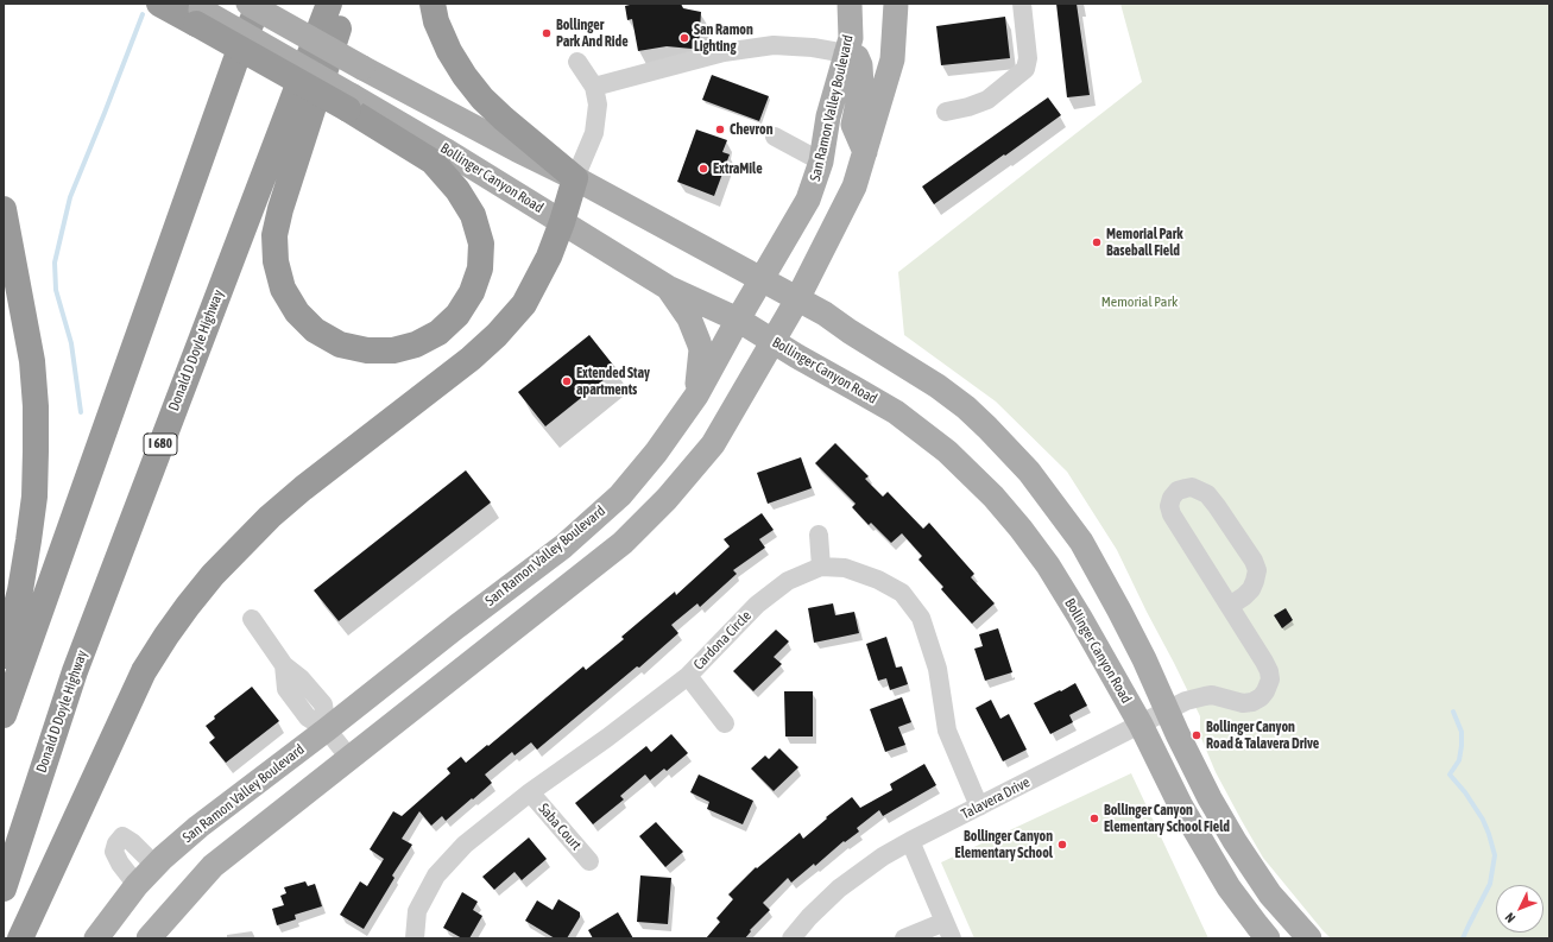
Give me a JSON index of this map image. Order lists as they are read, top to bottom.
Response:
{
  "streets": {
    "highway": ["Donald D Doyle Highway", "I 680"],
    "main road": ["San Ramon Valley Boulevard", "Bollinger Canyon Road"],
    "street": ["Cardona Circle", "Talavera Drive", "Saba Court"]
  },
  "crossings": [
    ["San Ramon Valley Boulevard", "Bollinger Canyon Road"],
    ["Bollinger Canyon Road", "Talavera Drive"],
    ["Cardona Circle", "Talavera Drive"],
    ["Cardona Circle", "Saba Court"]
  ],
  "parks": ["Memorial Park"],
  "places": [
    "Bollinger Park And Ride",
    "San Ramon Lighting",
    "Chevron",
    "ExtraMile",
    "Memorial Park Baseball Field",
    "Extended Stay apartments",
    "Bollinger Canyon Road & Talavera Drive",
    "Bollinger Canyon Elementary School Field",
    "Bollinger Canyon Elementary School"
  ],
  "north": "bottom left"
}
